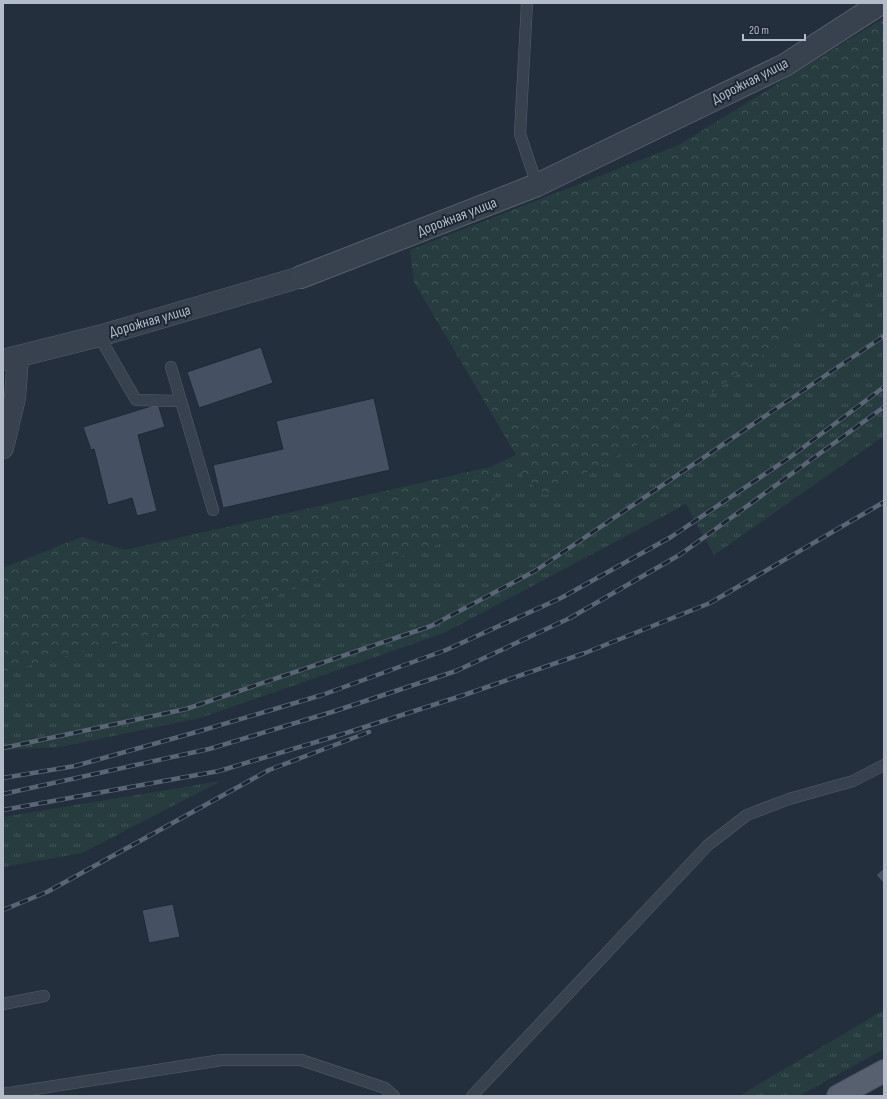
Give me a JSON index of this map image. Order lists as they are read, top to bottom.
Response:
{
  "streets": {
    "street": ["Дорожная улица"]
  },
  "scale_bar": "20 m"
}
